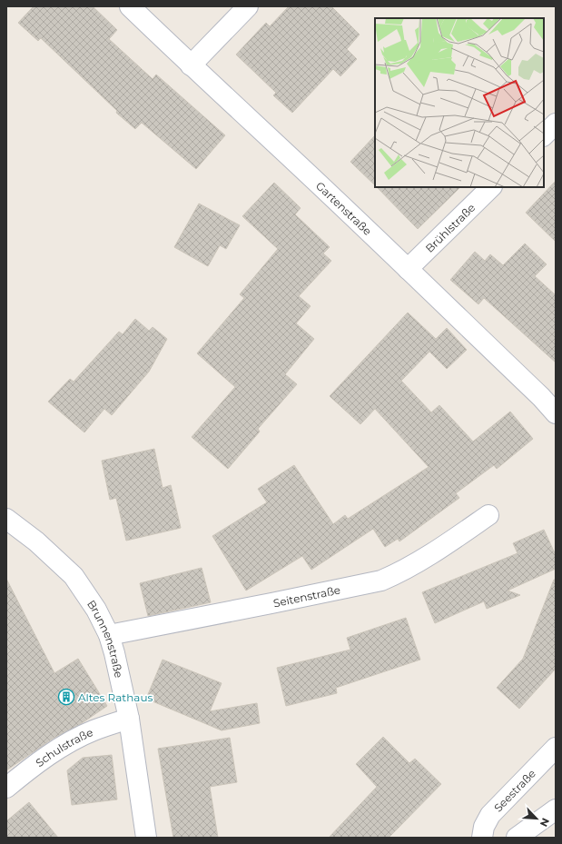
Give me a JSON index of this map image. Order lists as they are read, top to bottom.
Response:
{
  "streets": {
    "street": [
      "Gartenstraße",
      "Brühlstraße",
      "Seitenstraße",
      "Brunnenstraße",
      "Schulstraße",
      "Seestraße"
    ]
  },
  "crossings": [
    ["Gartenstraße", "Brühlstraße"],
    ["Seitenstraße", "Brunnenstraße"],
    ["Brunnenstraße", "Schulstraße"]
  ],
  "places": {
    "building": ["Altes Rathaus"]
  },
  "north": "bottom right"
}
